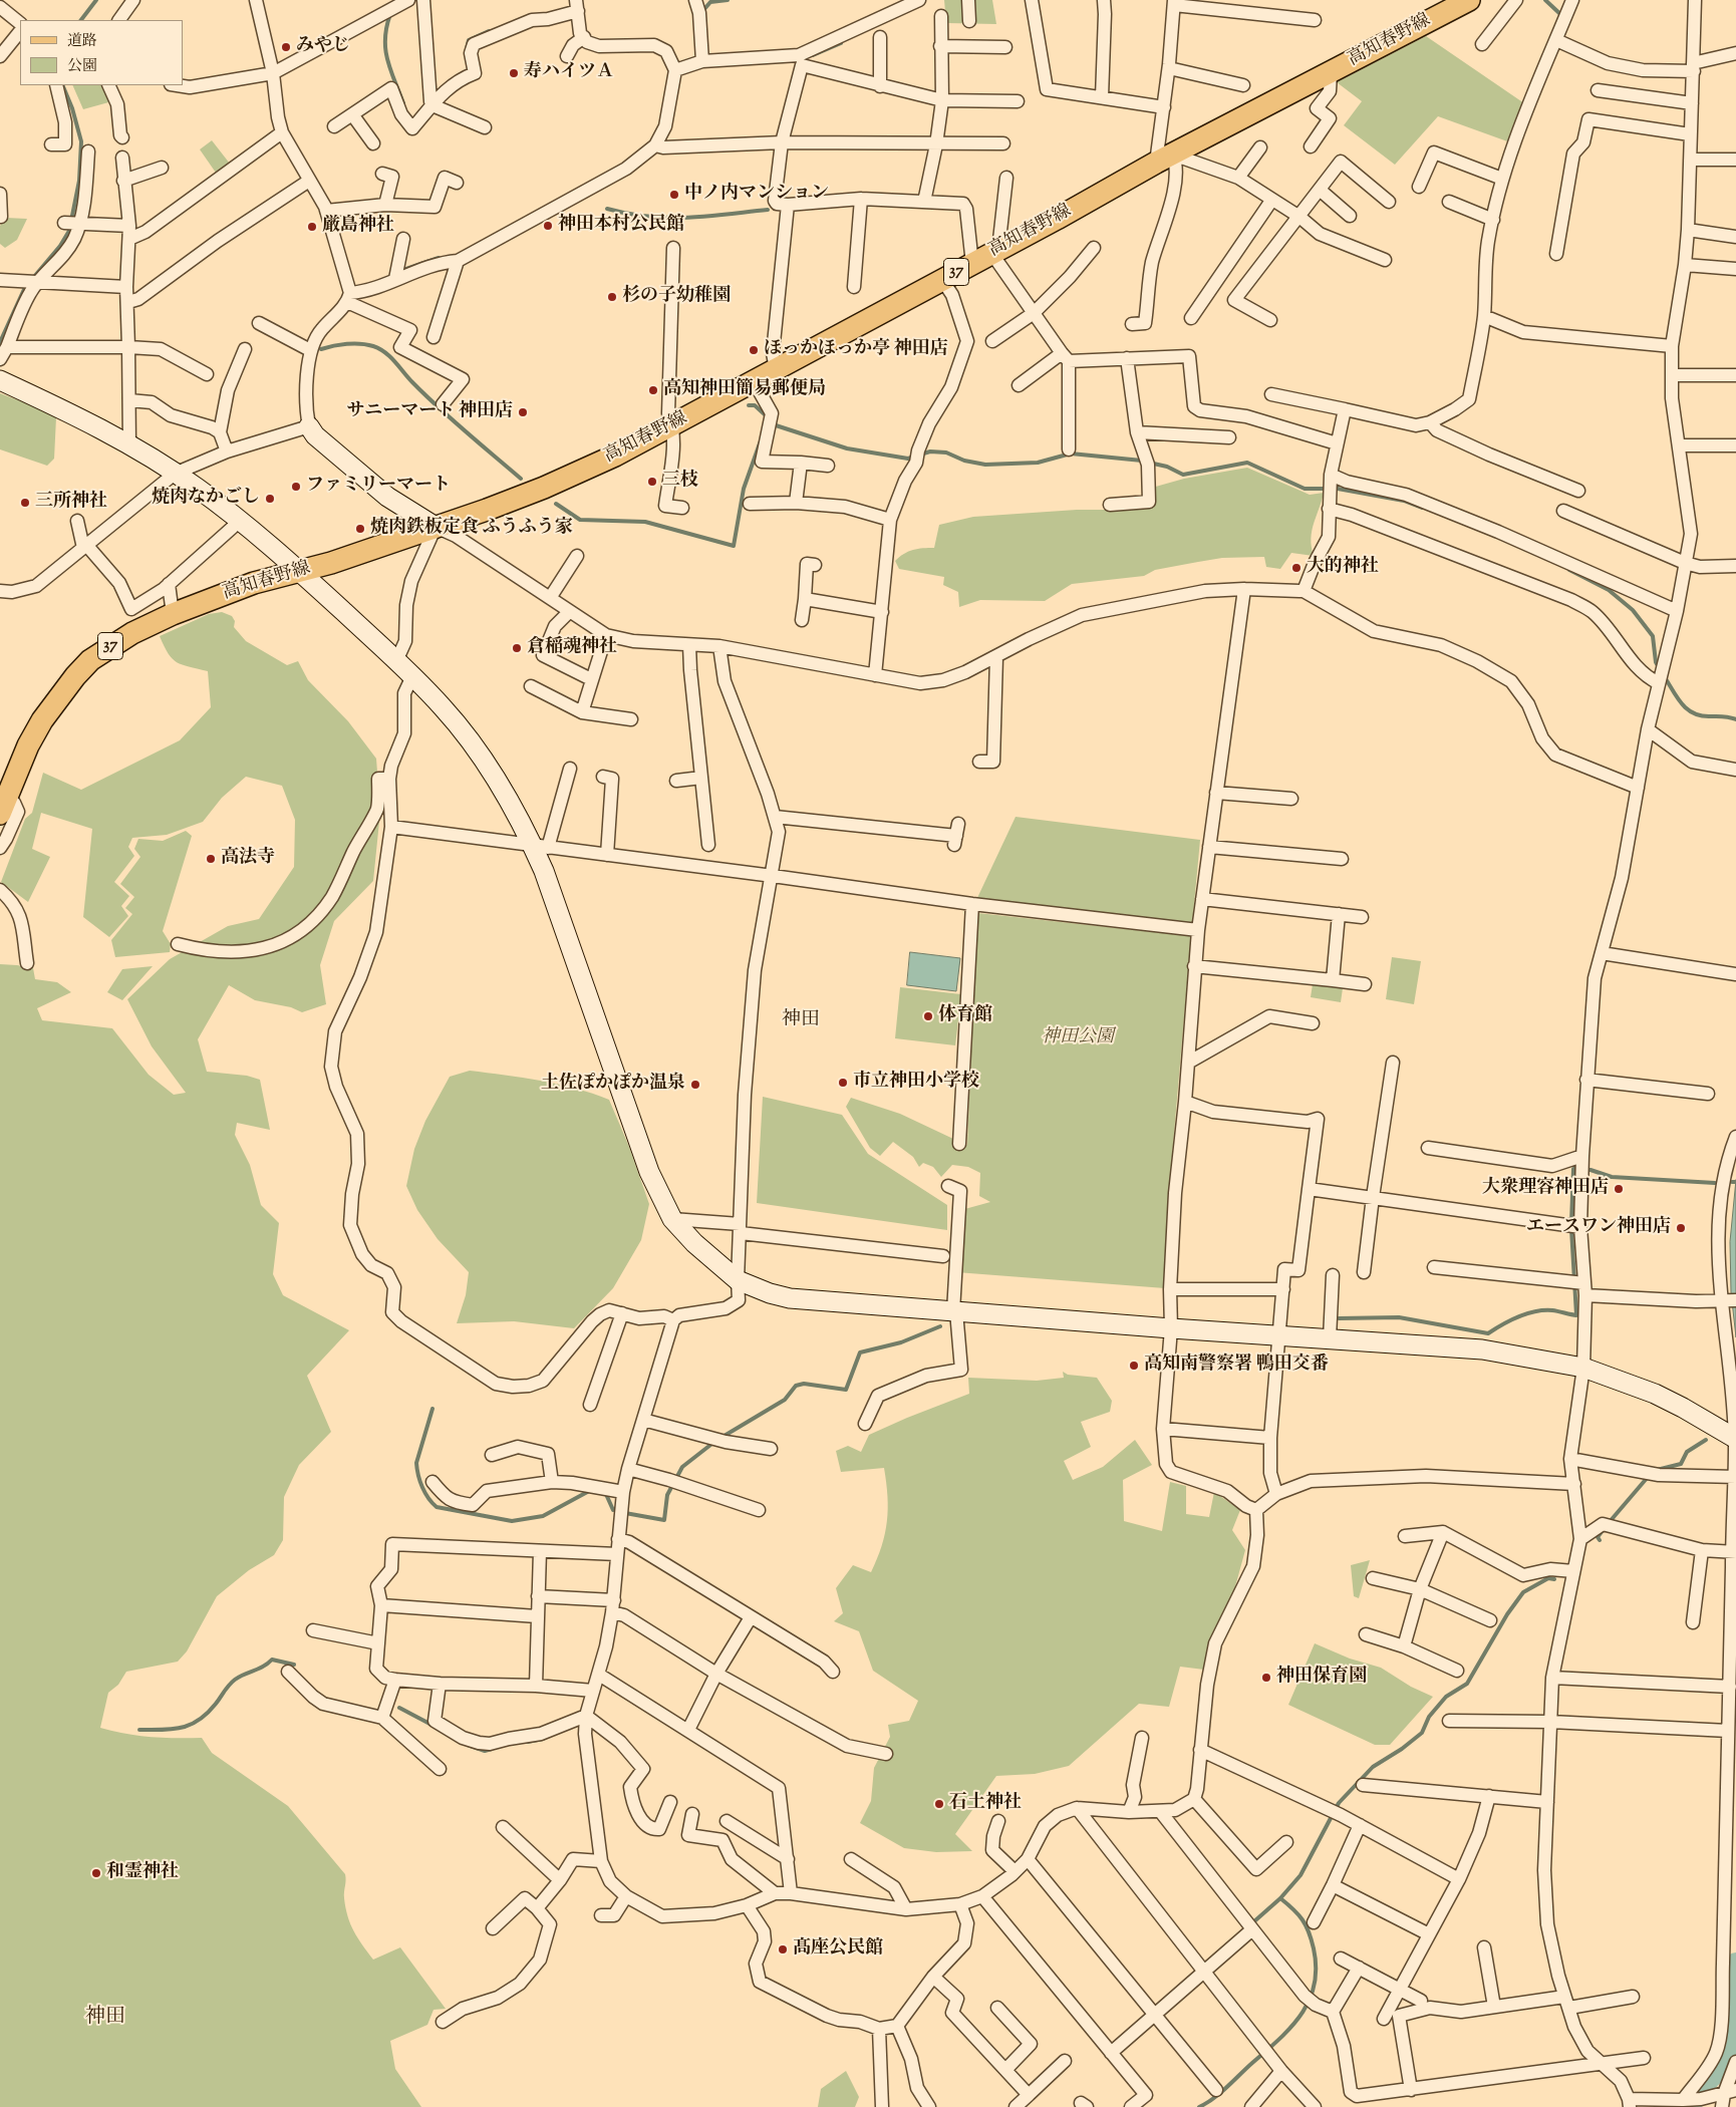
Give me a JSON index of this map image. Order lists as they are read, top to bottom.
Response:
{
  "streets": {
    "main road": ["高知春野線", "37"]
  },
  "districts": ["神田", "神田"],
  "parks": ["神田公園"],
  "places": [
    "みやじ",
    "寿ハイツＡ",
    "中ノ内マンション",
    "神田本村公民館",
    "厳島神社",
    "杉の子幼稚園",
    "ほっかほっか亭 神田店",
    "高知神田簡易郵便局",
    "サニーマート 神田店",
    "三枝",
    "ファミリーマート",
    "焼肉なかごし",
    "三所神社",
    "焼肉鉄板定食 ふうふう家",
    "大的神社",
    "倉稲魂神社",
    "高法寺",
    "体育館",
    "市立神田小学校",
    "土佐ぽかぽか温泉",
    "大衆理容神田店",
    "エースワン神田店",
    "高知南警察署 鴨田交番",
    "神田保育園",
    "石土神社",
    "和霊神社",
    "髙座公民館"
  ],
  "legend": ["道路", "公園"]
}
